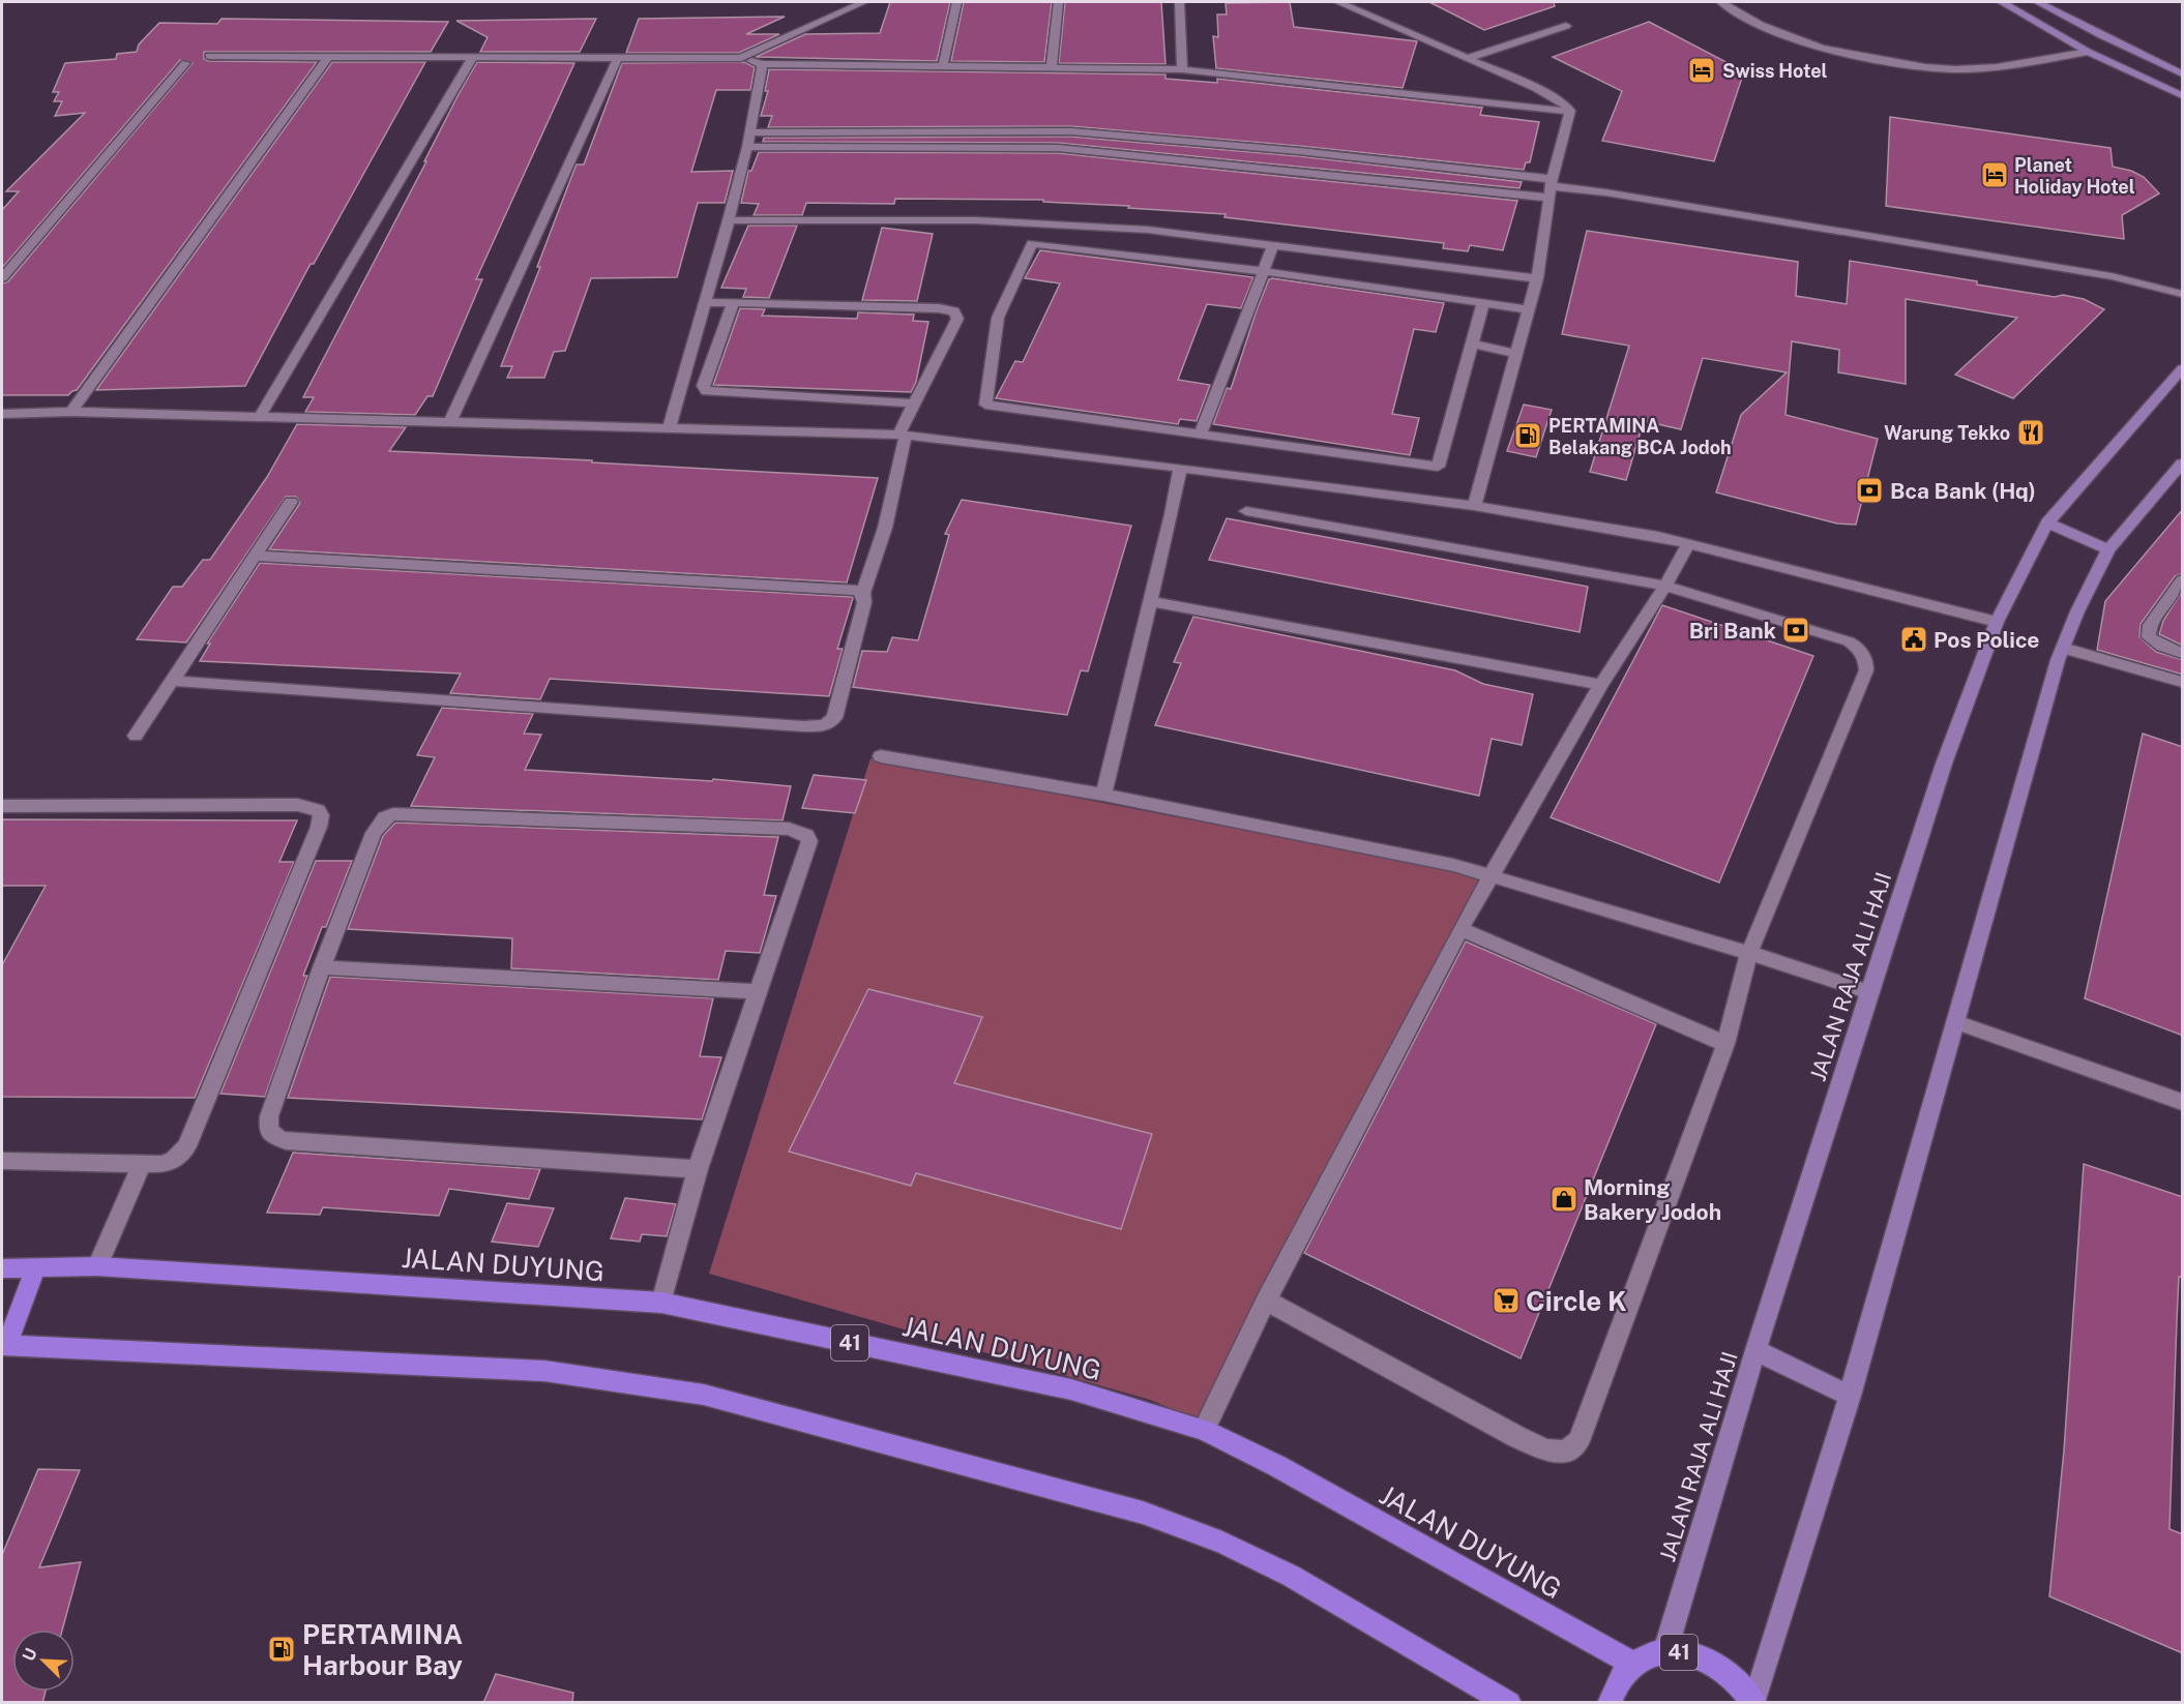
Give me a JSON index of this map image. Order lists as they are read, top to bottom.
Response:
{
  "streets": {
    "highway": ["JALAN DUYUNG", "41"],
    "main road": ["JALAN RAJA ALI HAJI"]
  },
  "crossings": [
    ["JALAN RAJA ALI HAJI", "41"],
    ["JALAN DUYUNG", "41"]
  ],
  "places": {
    "hotel": ["Swiss Hotel", "Planet Holiday Hotel"],
    "restaurant": ["Warung Tekko"],
    "fuel station": ["PERTAMINA Belakang BCA Jodoh", "PERTAMINA Harbour Bay"],
    "bank": ["Bca Bank (Hq)", "Bri Bank"],
    "public building": ["Pos Police"],
    "shop": ["Morning Bakery Jodoh"],
    "supermarket": ["Circle K"]
  },
  "north": "top left"
}
